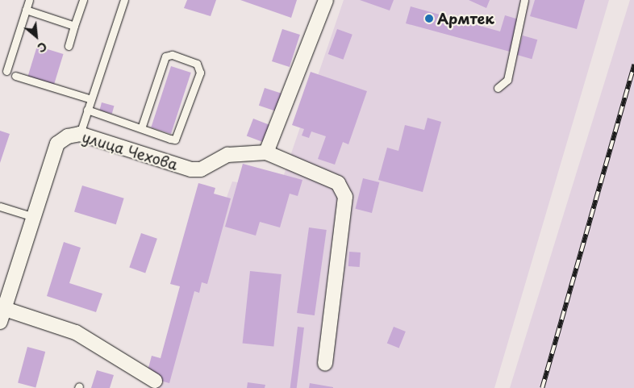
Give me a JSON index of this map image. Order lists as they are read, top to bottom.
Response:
{
  "streets": {
    "street": ["улица Чехова"]
  },
  "places": ["Армтек"],
  "north": "bottom right"
}
